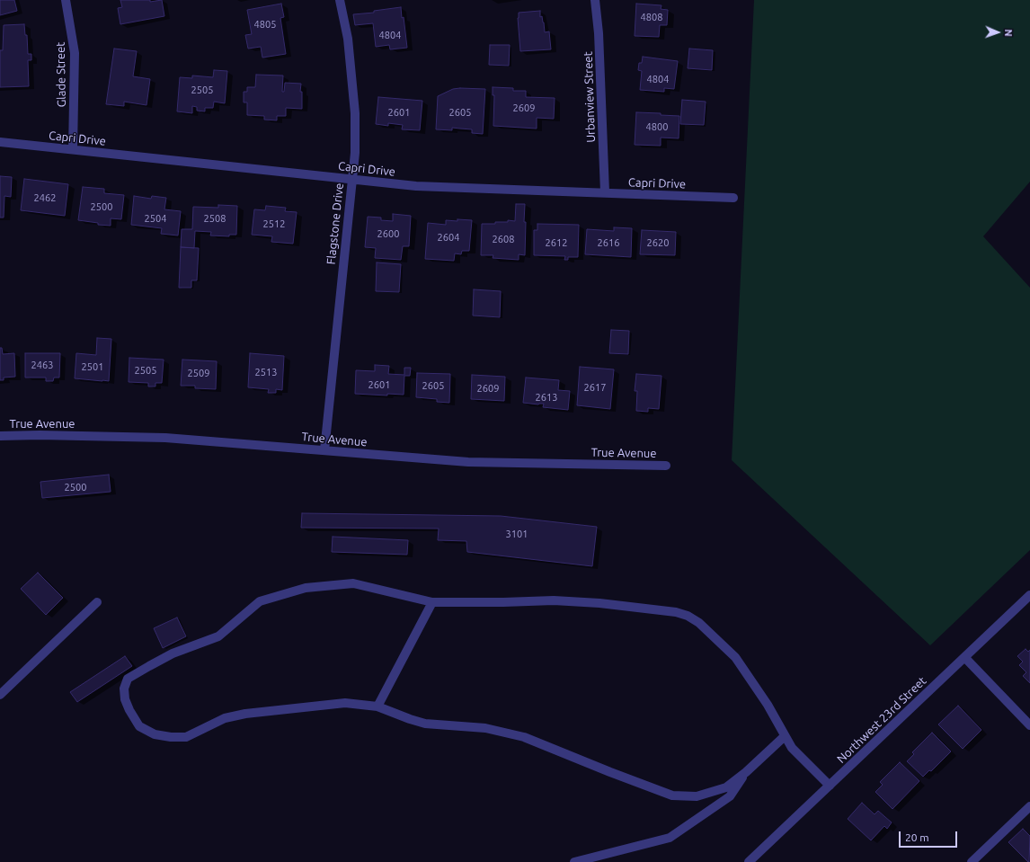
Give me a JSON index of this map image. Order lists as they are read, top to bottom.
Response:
{
  "streets": {
    "street": [
      "Glade Street",
      "Urbanview Street",
      "Capri Drive",
      "Flagstone Drive",
      "True Avenue",
      "Northwest 23rd Street"
    ]
  },
  "crossings": [
    ["Glade Street", "Capri Drive"],
    ["Urbanview Street", "Capri Drive"],
    ["Capri Drive", "Flagstone Drive"],
    ["Flagstone Drive", "True Avenue"]
  ],
  "house_numbers": [
    "4808",
    "4805",
    "4804",
    "4804",
    "2505",
    "2609",
    "2601",
    "2605",
    "4800",
    "2462",
    "2500",
    "2504",
    "2508",
    "2512",
    "2600",
    "2604",
    "2608",
    "2612",
    "2616",
    "2620",
    "2463",
    "2501",
    "2505",
    "2513",
    "2509",
    "2601",
    "2605",
    "2617",
    "2609",
    "2613",
    "2500",
    "3101"
  ],
  "scale_bar": "20 m",
  "north": "right"
}
